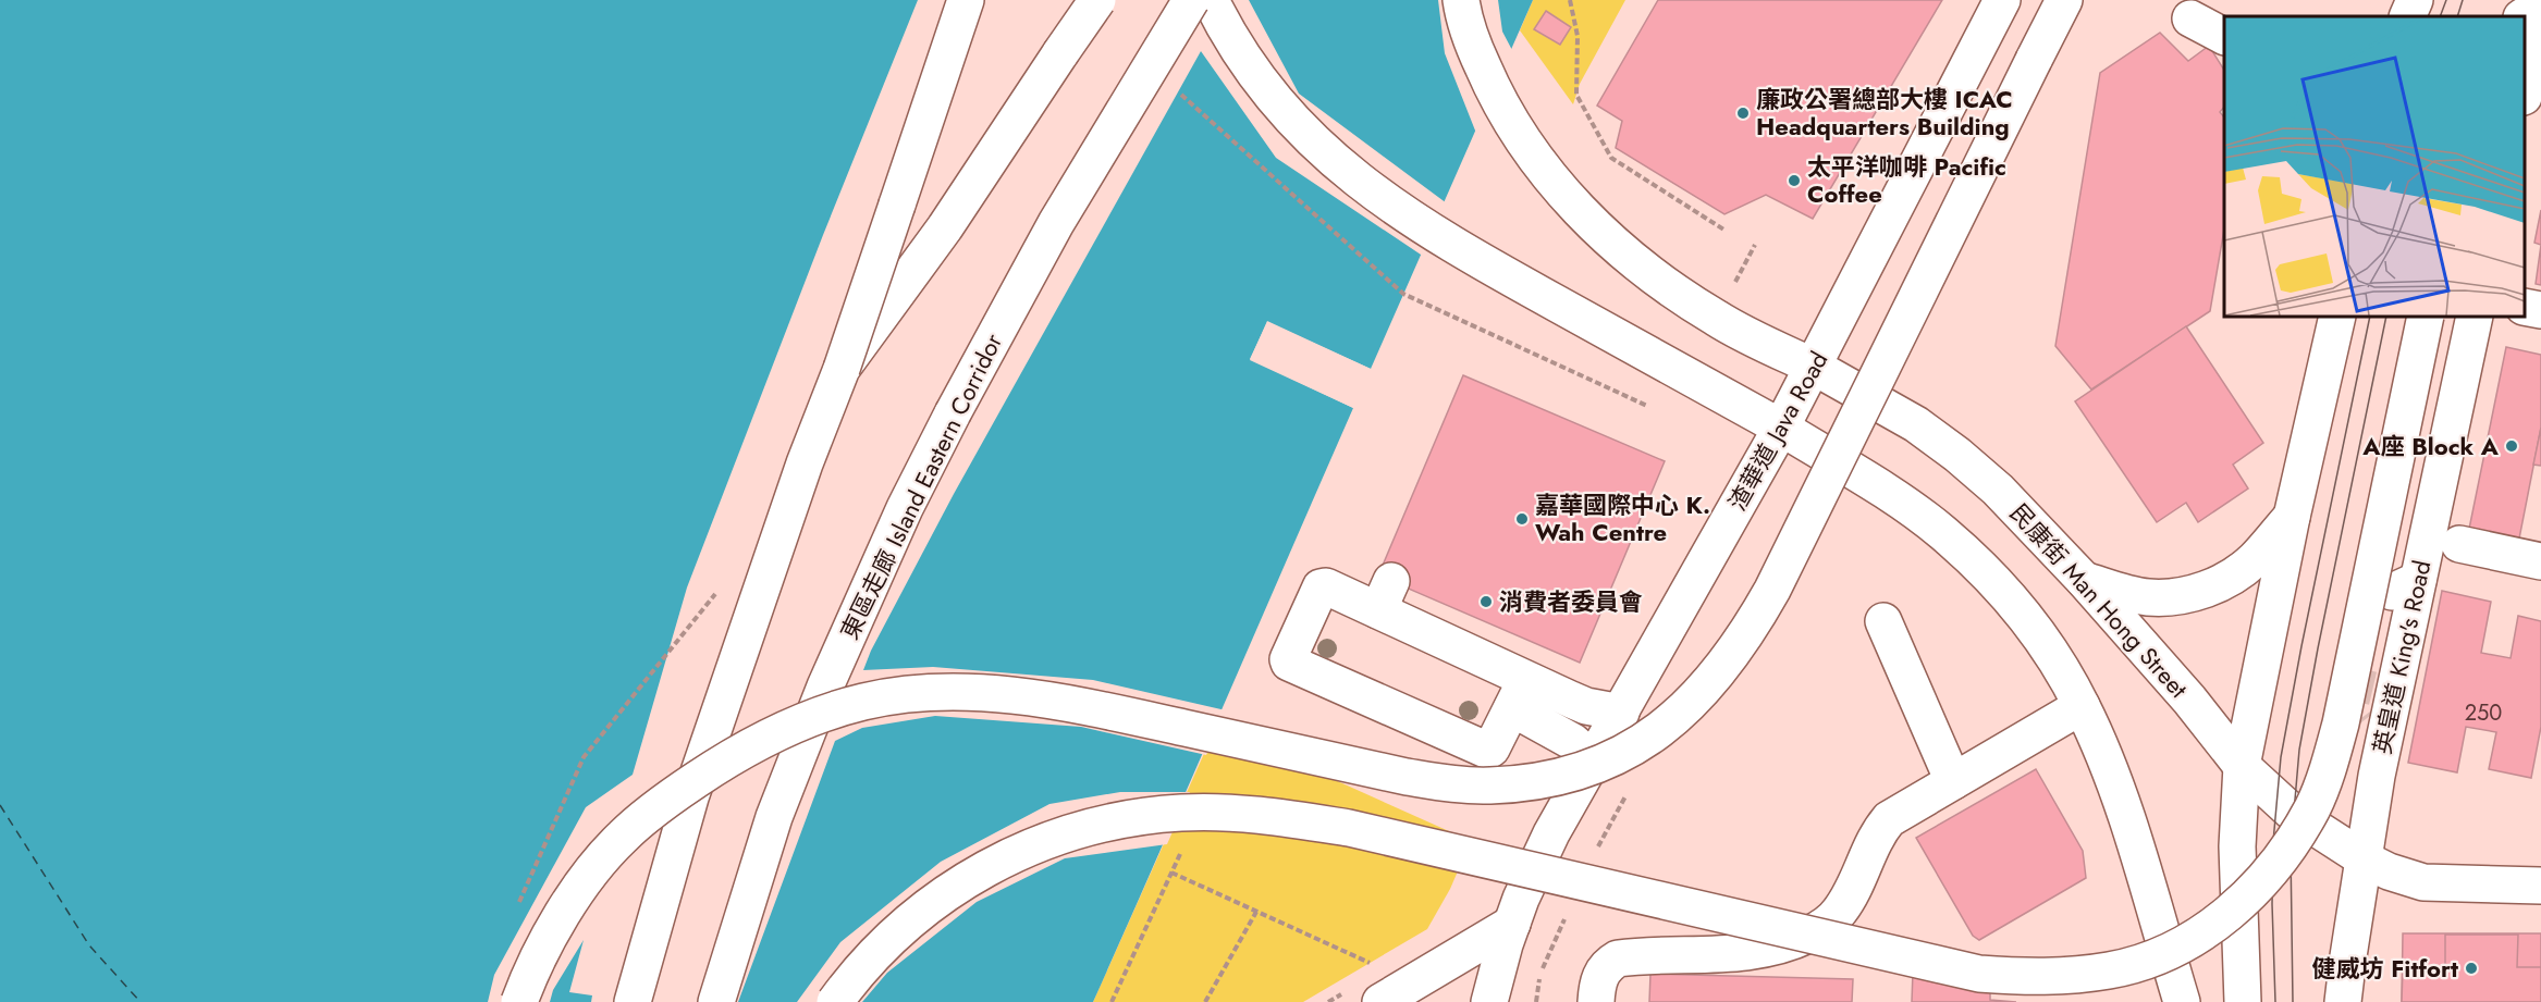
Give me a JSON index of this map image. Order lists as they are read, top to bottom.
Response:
{
  "streets": {
    "main road": [
      "渣華道 Java Road",
      "東區走廊 Island Eastern Corridor",
      "民康街 Man Hong Street",
      "英皇道 King's Road"
    ]
  },
  "crossings": [
    ["渣華道 Java Road", "民康街 Man Hong Street"],
    ["民康街 Man Hong Street", "英皇道 King's Road"]
  ],
  "places": [
    "廉政公署總部大樓 ICAC Headquarters Building",
    "太平洋咖啡 Pacific Coffee",
    "A座 Block A",
    "嘉華國際中心 K. Wah Centre",
    "消費者委員會",
    "健威坊 Fitfort"
  ],
  "house_numbers": ["250"]
}
